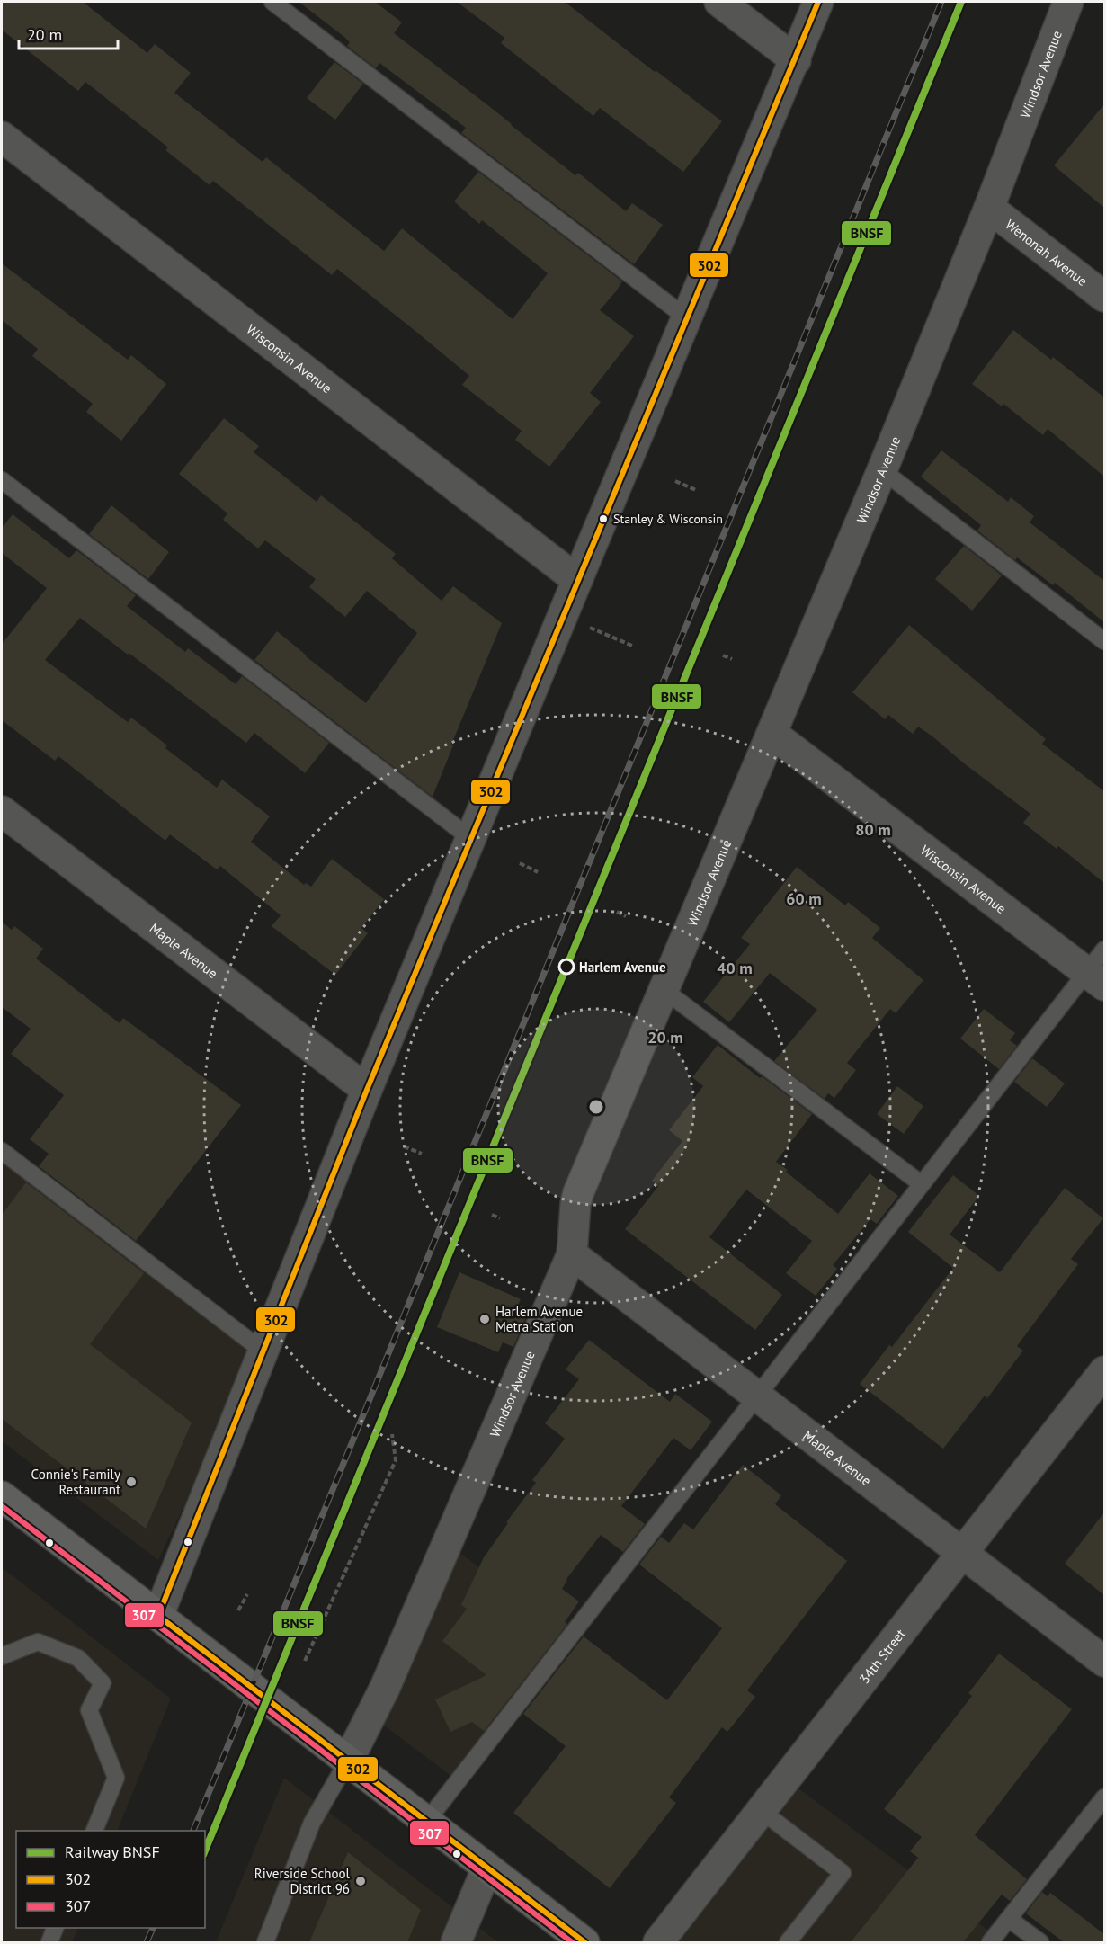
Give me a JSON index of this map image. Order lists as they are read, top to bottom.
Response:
{
  "streets": {
    "street": [
      "Windsor Avenue",
      "Wenonah Avenue",
      "Wisconsin Avenue",
      "Maple Avenue",
      "34th Street"
    ]
  },
  "crossings": [
    ["Windsor Avenue", "Wenonah Avenue"],
    ["Windsor Avenue", "Wisconsin Avenue"],
    ["Windsor Avenue", "Maple Avenue"],
    ["Maple Avenue", "34th Street"]
  ],
  "places": [
    "Stanley & Wisconsin",
    "Harlem Avenue",
    "Harlem Avenue Metra Station",
    "Connie's Family Restaurant",
    "Riverside School District 96"
  ],
  "lines": ["rail line BNSF", "transit line 302", "transit line 307"],
  "legend": ["Railway BNSF", "302", "307"],
  "scale_bar": "20 m",
  "rings": [
    "80 m",
    "60 m",
    "40 m",
    "20 m"
  ]
}
